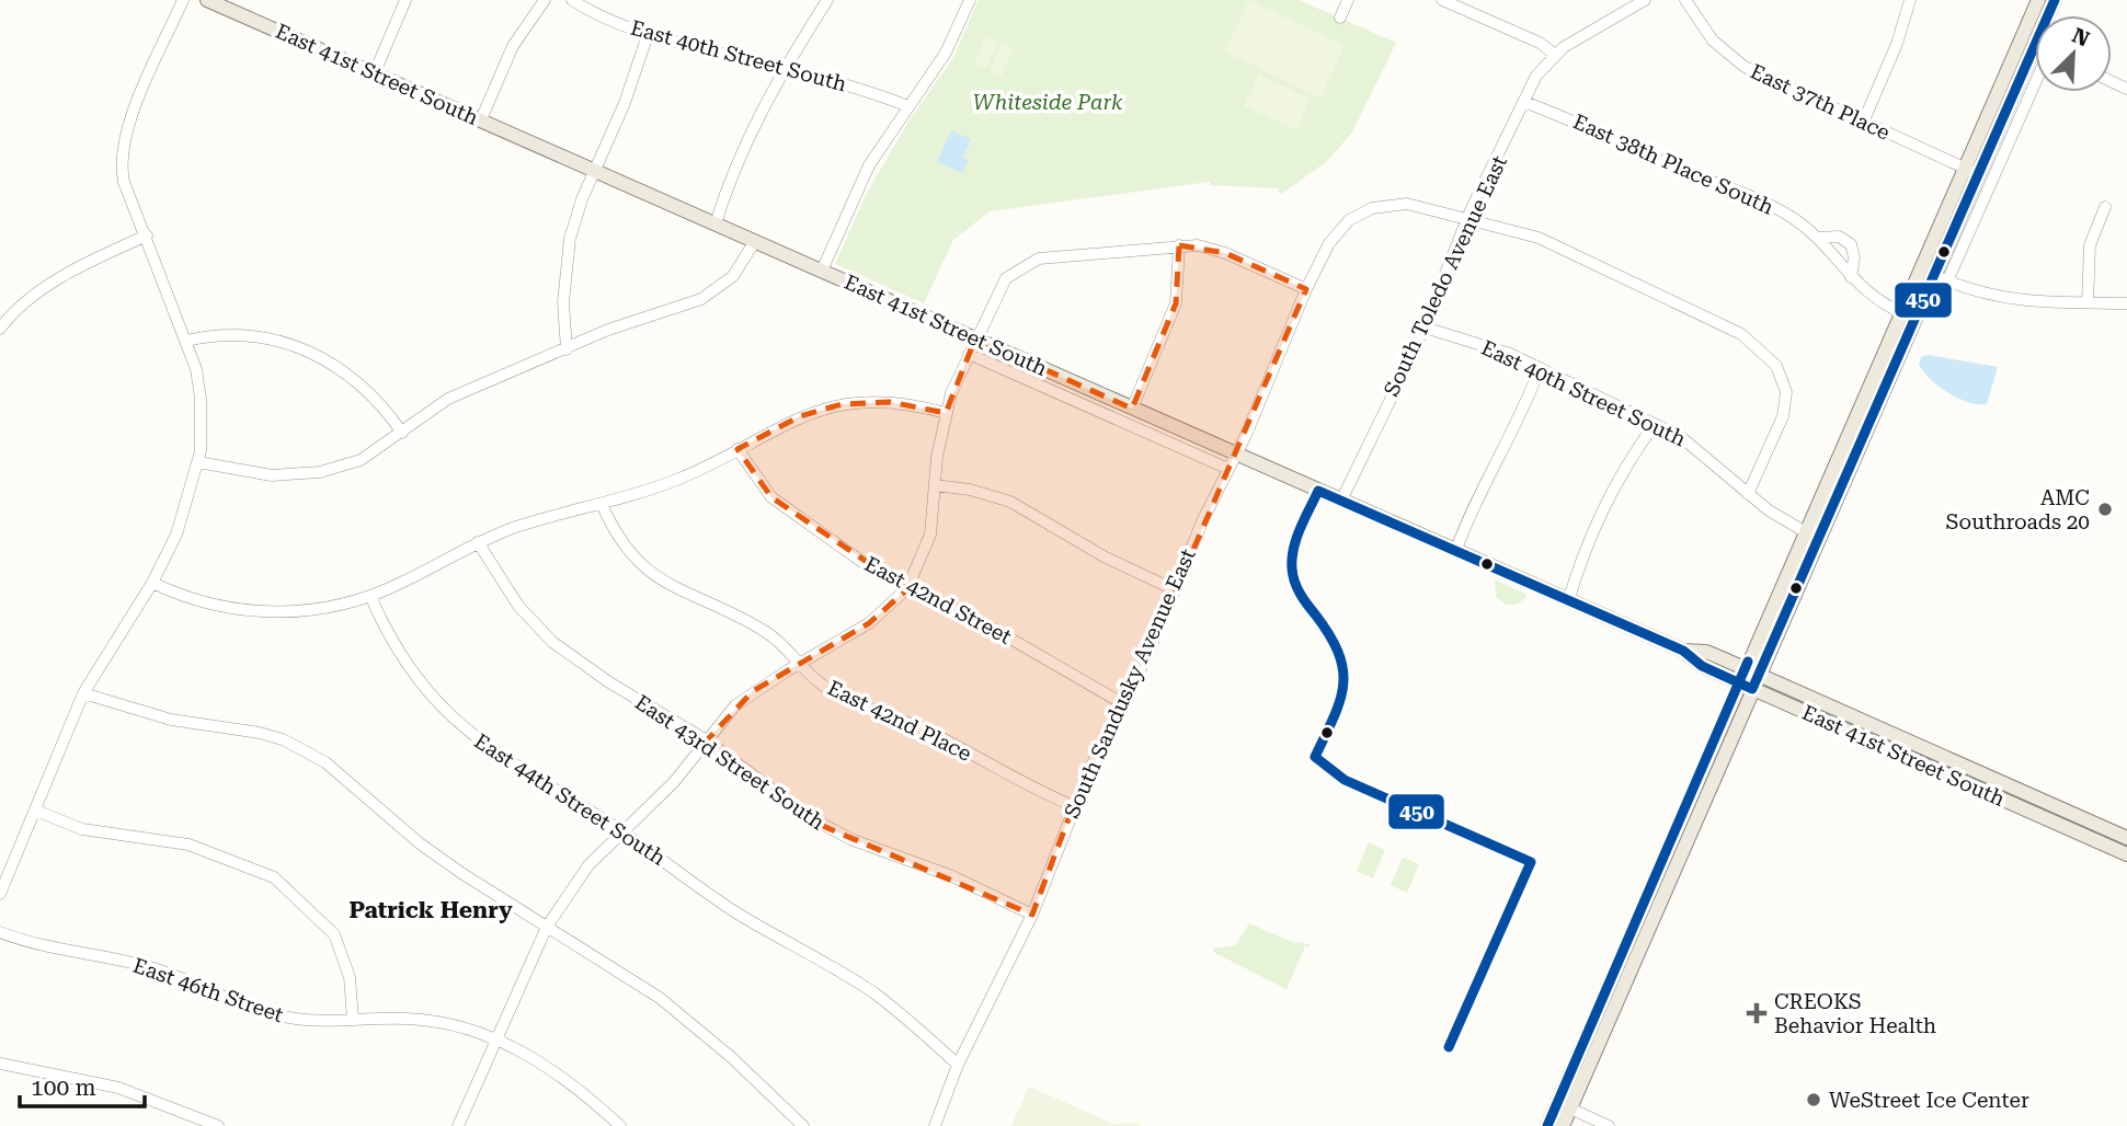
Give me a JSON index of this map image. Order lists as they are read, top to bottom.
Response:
{
  "streets": {
    "main road": ["East 41st Street South"],
    "street": [
      "East 40th Street South",
      "East 37th Place",
      "East 38th Place South",
      "South Toledo Avenue East",
      "East 42nd Street",
      "South Sandusky Avenue East",
      "East 42nd Place",
      "East 43rd Street South",
      "East 44th Street South",
      "East 46th Street"
    ]
  },
  "crossings": [
    ["East 40th Street South", "South Toledo Avenue East"],
    ["East 41st Street South", "South Toledo Avenue East"],
    ["East 41st Street South", "South Sandusky Avenue East"],
    ["East 38th Place South", "South Toledo Avenue East"],
    ["South Toledo Avenue East", "South Sandusky Avenue East"],
    ["East 42nd Street", "South Sandusky Avenue East"],
    ["South Sandusky Avenue East", "East 42nd Place"],
    ["South Sandusky Avenue East", "East 43rd Street South"],
    ["South Sandusky Avenue East", "East 44th Street South"]
  ],
  "districts": ["Patrick Henry"],
  "parks": ["Whiteside Park"],
  "places": {
    "other": ["AMC Southroads 20", "WeStreet Ice Center"],
    "health": ["CREOKS Behavior Health"]
  },
  "lines": ["transit line 450"],
  "scale_bar": "100 m",
  "north": "top right"
}
